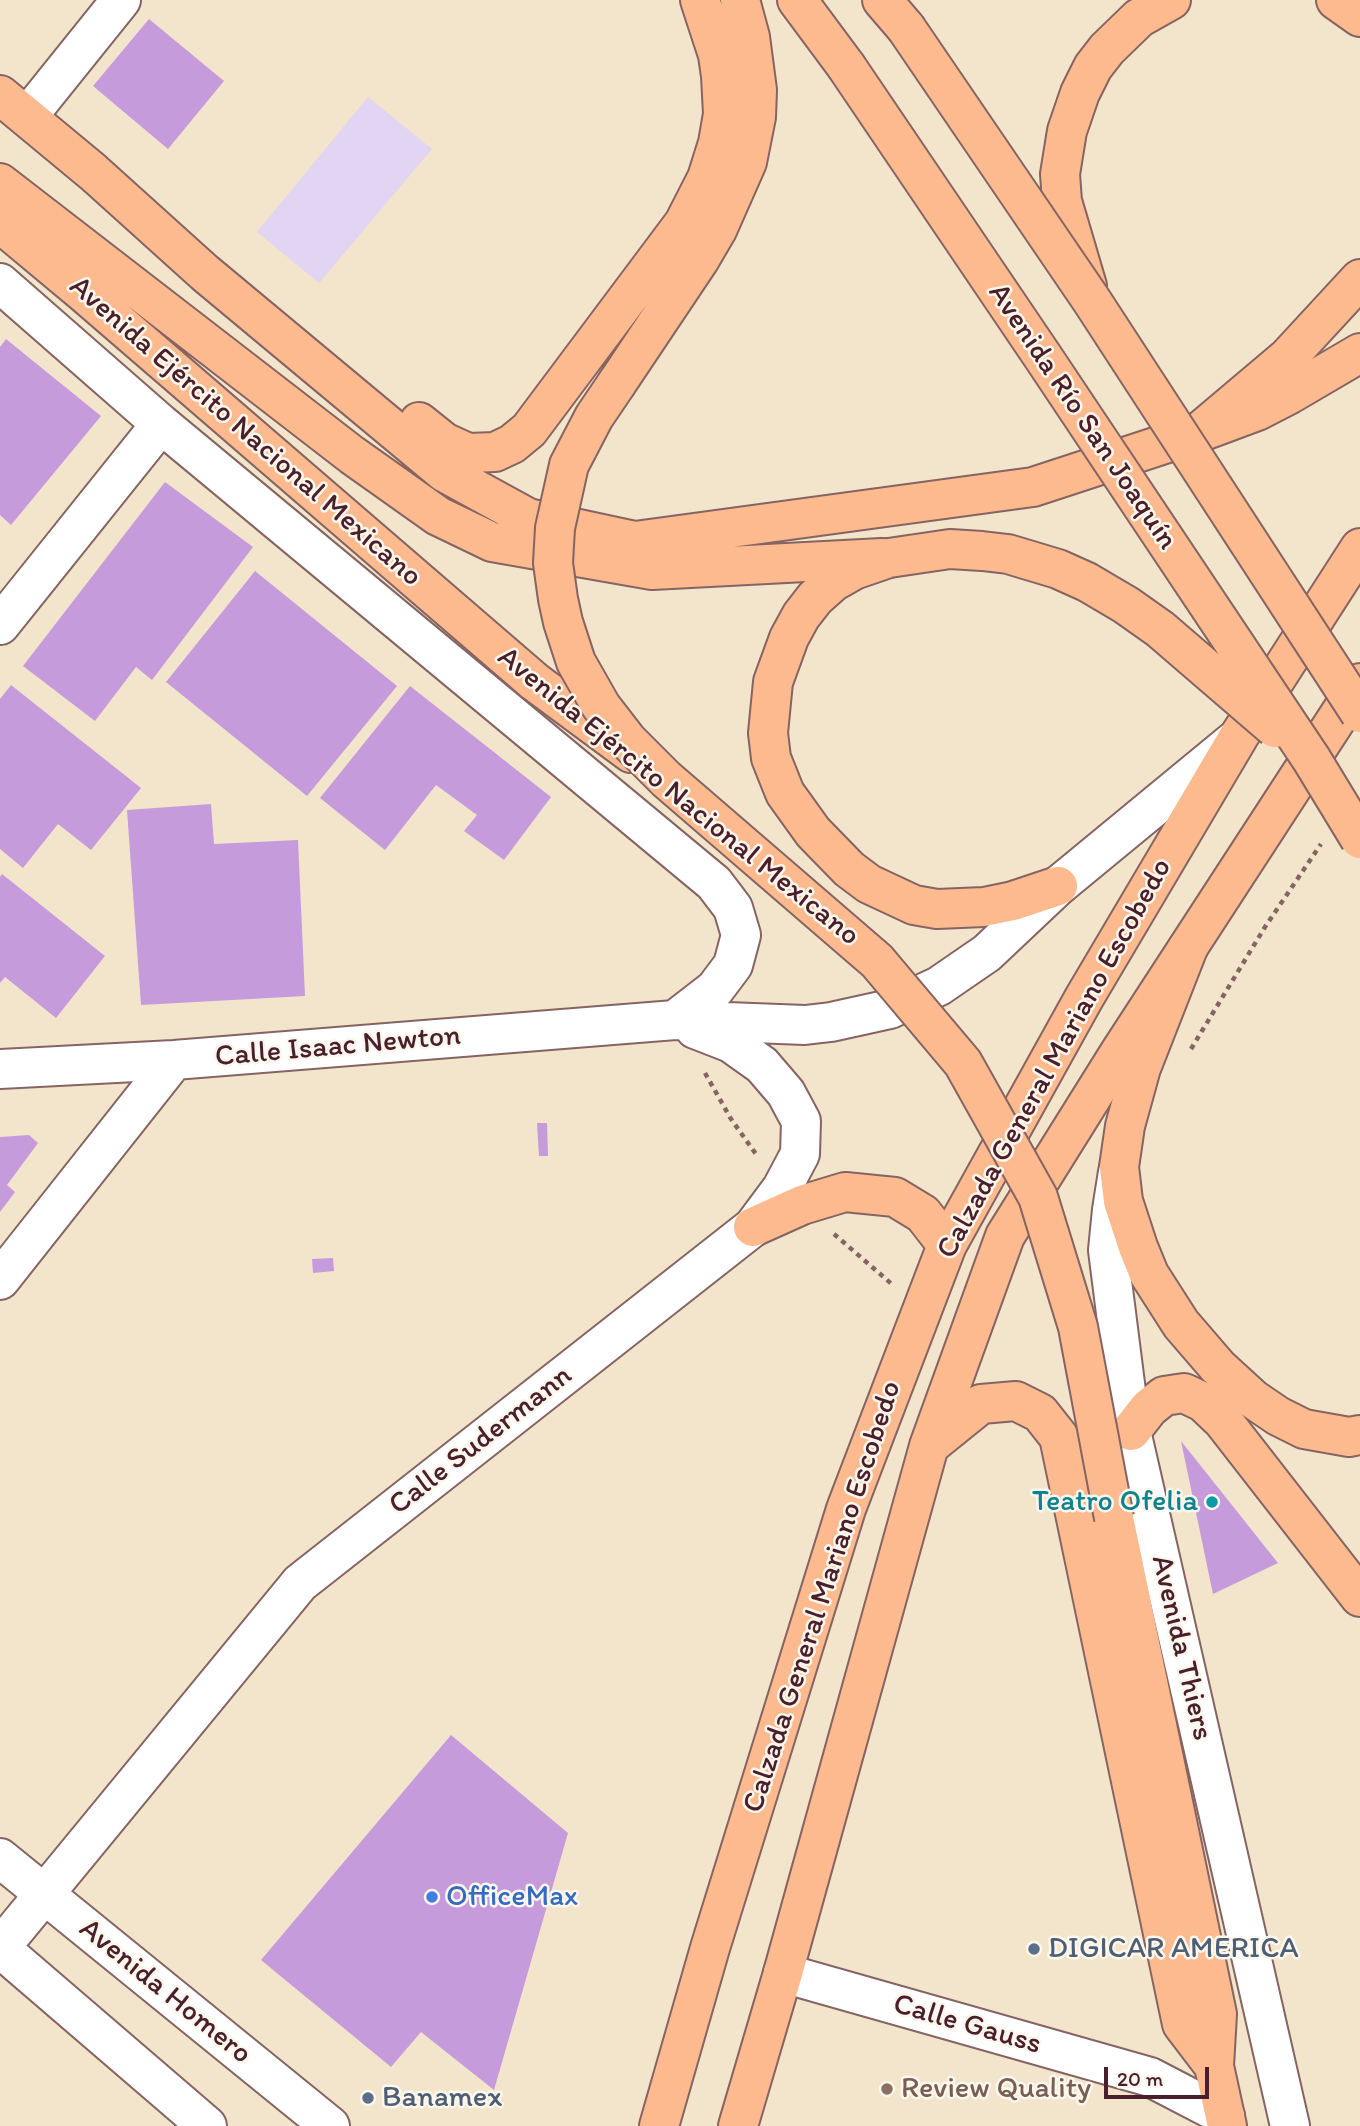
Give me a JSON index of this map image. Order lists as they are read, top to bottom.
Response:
{
  "streets": {
    "main road": ["Avenida Río San Joaquín", "Avenida Ejército Nacional Mexicano", "Calzada General Mariano Escobedo"],
    "street": [
      "Calle Isaac Newton",
      "Calle Sudermann",
      "Avenida Thiers",
      "Avenida Homero",
      "Calle Gauss"
    ]
  },
  "crossings": [
    ["Avenida Ejército Nacional Mexicano", "Calle Isaac Newton"],
    ["Calle Isaac Newton", "Calzada General Mariano Escobedo"],
    ["Calzada General Mariano Escobedo", "Calle Gauss"],
    ["Calle Sudermann", "Avenida Homero"]
  ],
  "places": [
    "Teatro Ofelia",
    "OfficeMax",
    "DIGICAR AMERICA",
    "Review Quality",
    "Banamex"
  ],
  "scale_bar": "20 m"
}
